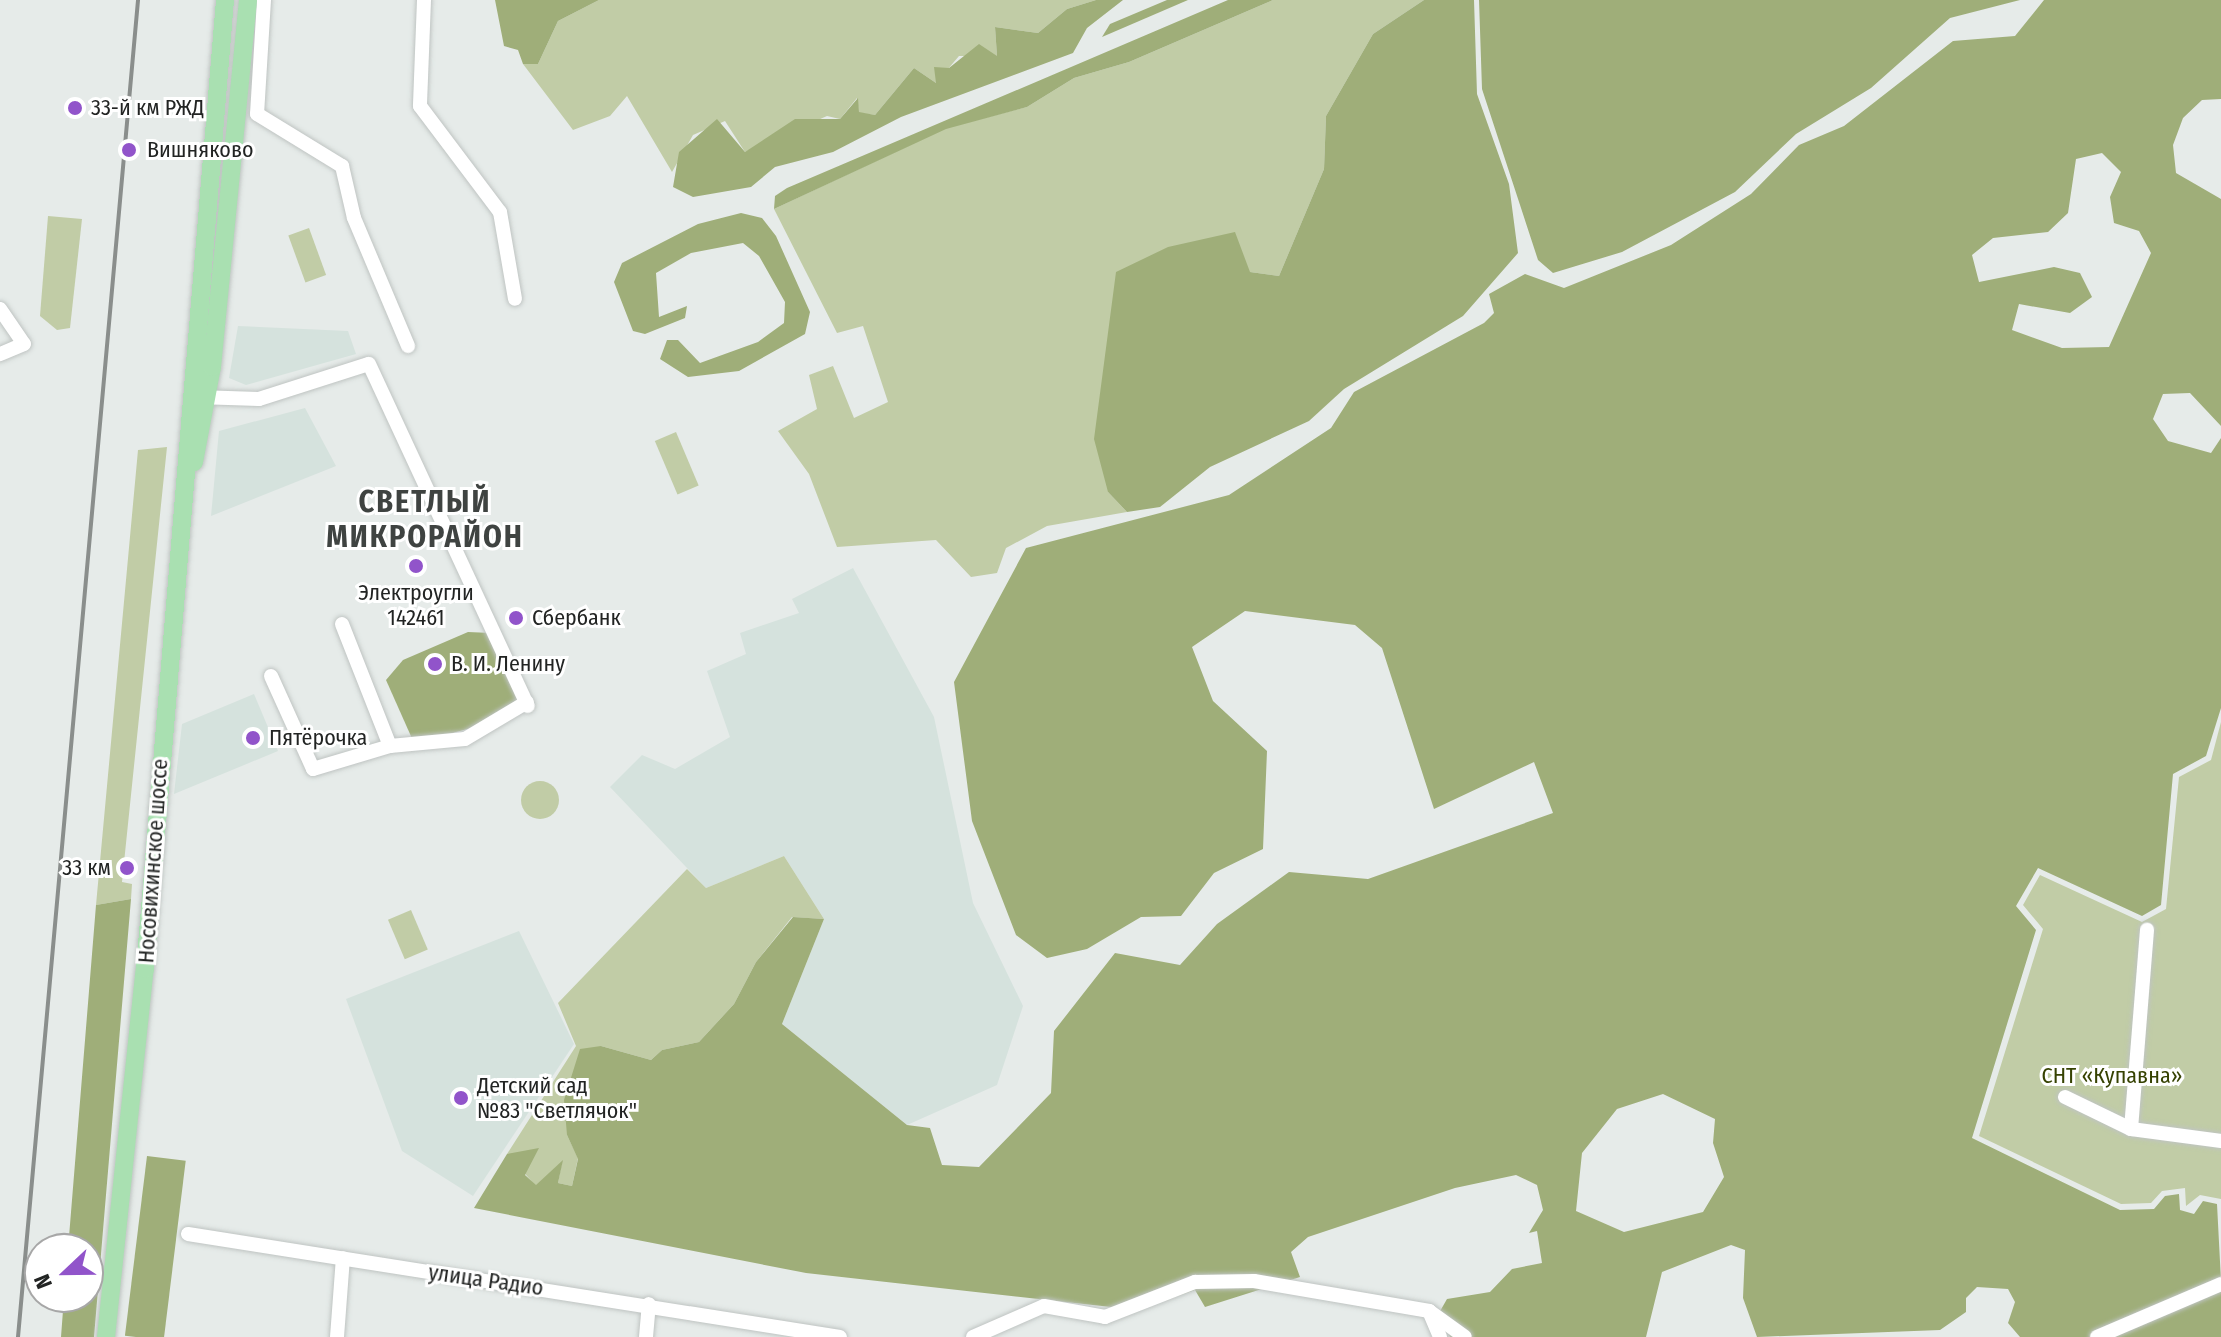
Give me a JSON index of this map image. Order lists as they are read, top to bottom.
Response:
{
  "streets": {
    "main road": ["Носовихинское шоссе"],
    "street": ["улица Радио"]
  },
  "districts": ["СВЕТЛЫЙ МИКРОРАЙОН"],
  "parks": ["СНТ «Купавна»"],
  "places": [
    "33-й км РЖД",
    "Вишняково",
    "Электроугли 142461",
    "Сбербанк",
    "В. И. Ленину",
    "Пятёрочка",
    "33 км",
    "Детский сад №83 \"Светлячок\""
  ],
  "north": "left"
}
